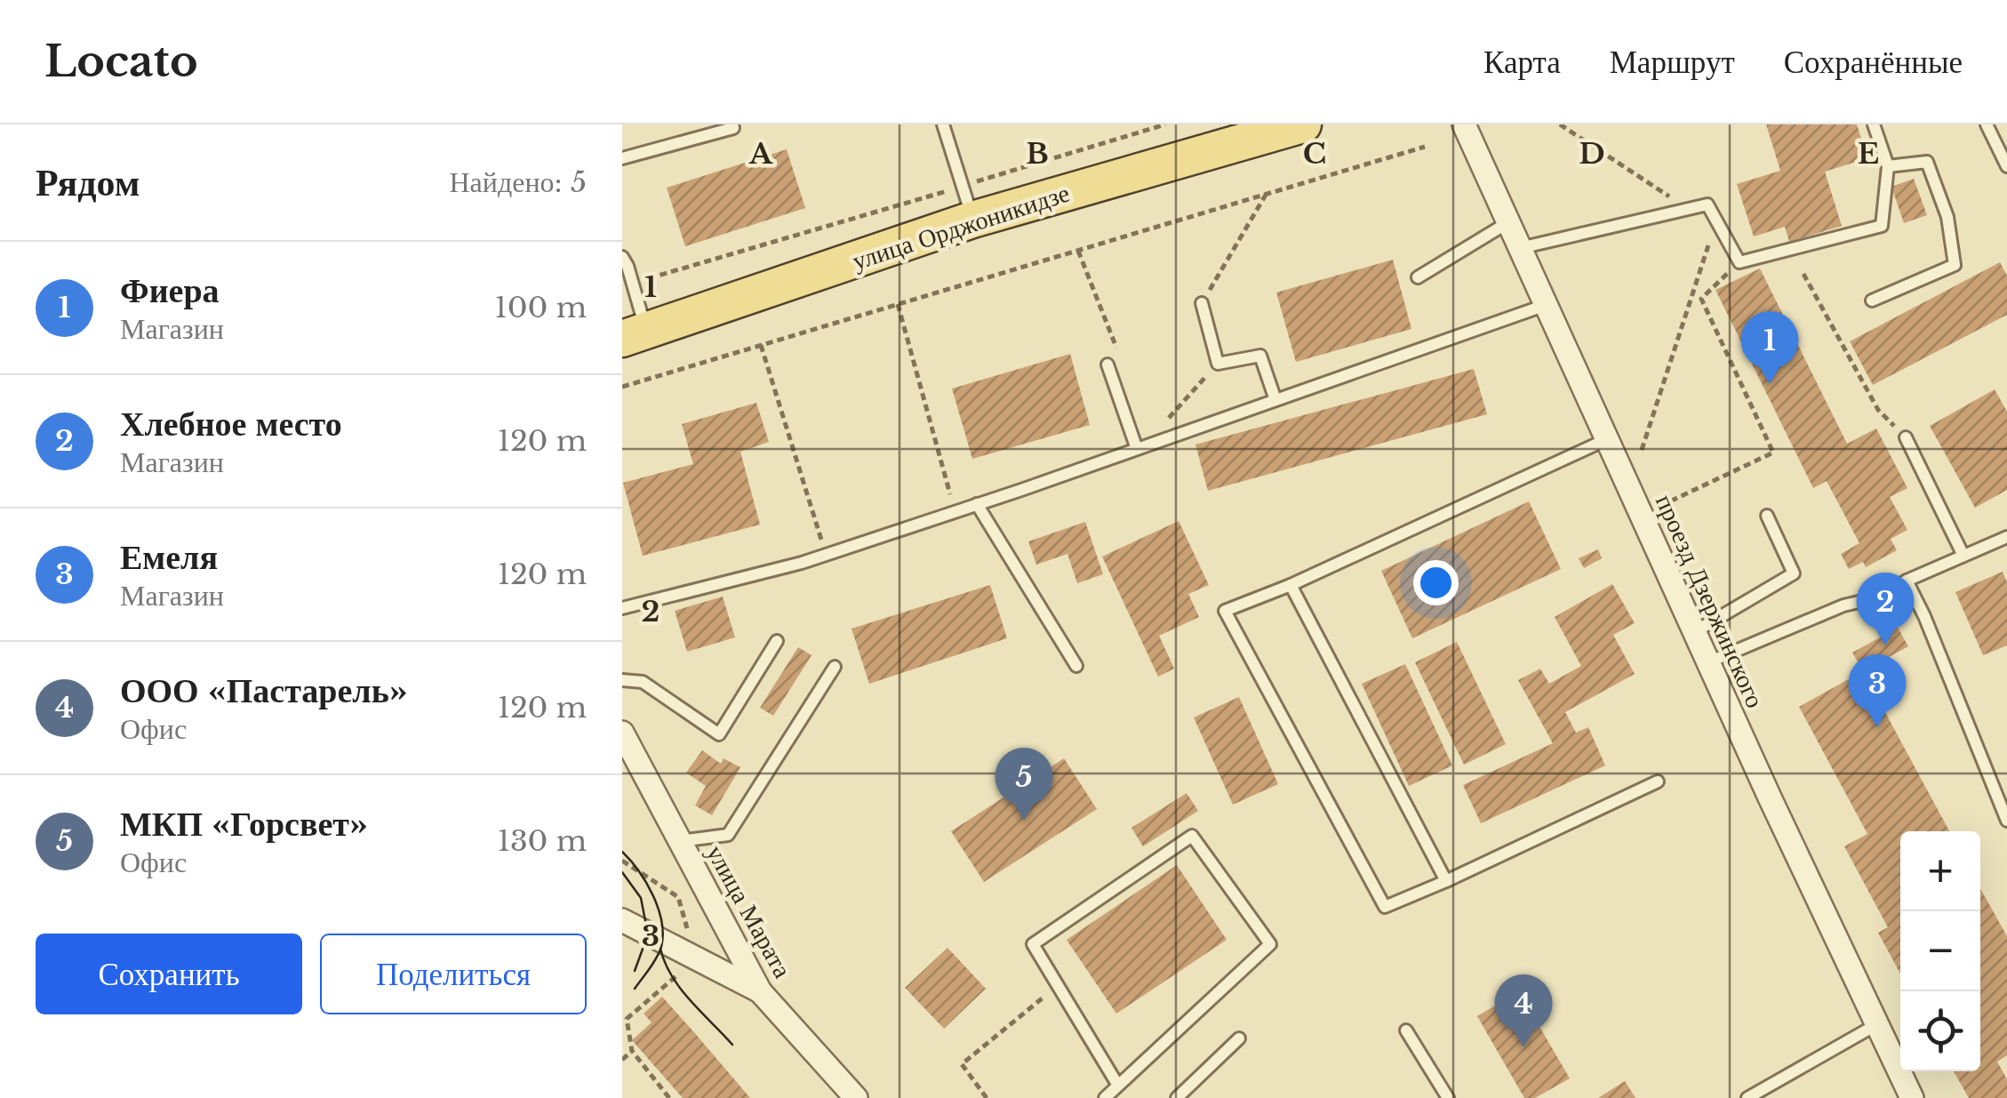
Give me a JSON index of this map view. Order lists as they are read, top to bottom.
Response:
{
  "streets": {
    "main road": ["улица Орджоникидзе"],
    "street": ["проезд Дзержинского", "улица Марата"]
  },
  "page": {
    "header": "Locato",
    "nav": ["Карта", "Маршрут", "Сохранённые"],
    "heading": ["Рядом", "Найдено: 5"],
    "list": [
      {
        "mark": "1",
        "name": "Фиера",
        "note": "Магазин",
        "value": "100 m"
      },
      {
        "mark": "2",
        "name": "Хлебное место",
        "note": "Магазин",
        "value": "120 m"
      },
      {
        "mark": "3",
        "name": "Емеля",
        "note": "Магазин",
        "value": "120 m"
      },
      {
        "mark": "4",
        "name": "ООО «Пастарель»",
        "note": "Офис",
        "value": "120 m"
      },
      {
        "mark": "5",
        "name": "МКП «Горсвет»",
        "note": "Офис",
        "value": "130 m"
      }
    ],
    "pins": [
      "1",
      "2",
      "3",
      "5",
      "4"
    ],
    "map_buttons": ["+", "−"],
    "buttons": ["Сохранить", "Поделиться"]
  },
  "grid": {
    "columns": [
      "A",
      "B",
      "C",
      "D",
      "E"
    ],
    "rows": ["1", "2", "3"]
  }
}
